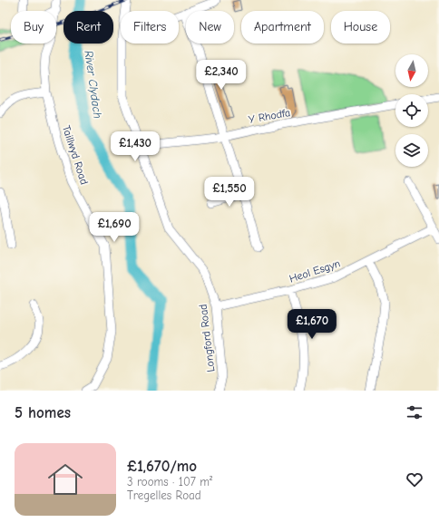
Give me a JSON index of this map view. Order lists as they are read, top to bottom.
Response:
{
  "streets": {
    "street": [
      "Y Rhodfa",
      "Taillwyd Road",
      "Heol Esgyn",
      "Longford Road"
    ]
  },
  "crossings": [
    ["Y Rhodfa", "Longford Road"],
    ["Heol Esgyn", "Longford Road"]
  ],
  "water": ["River Clydach"],
  "north": "bottom",
  "page": {
    "chip": [
      "Buy",
      "Rent",
      "Filters",
      "New",
      "Apartment",
      "House"
    ],
    "price": [
      "£2,340",
      "£1,430",
      "£1,550",
      "£1,690",
      "£1,670"
    ],
    "heading": "5 homes",
    "list": [
      {
        "name": "£1,670/mo",
        "note": "3 rooms · 107 m² · Tregelles Road"
      }
    ]
  }
}
